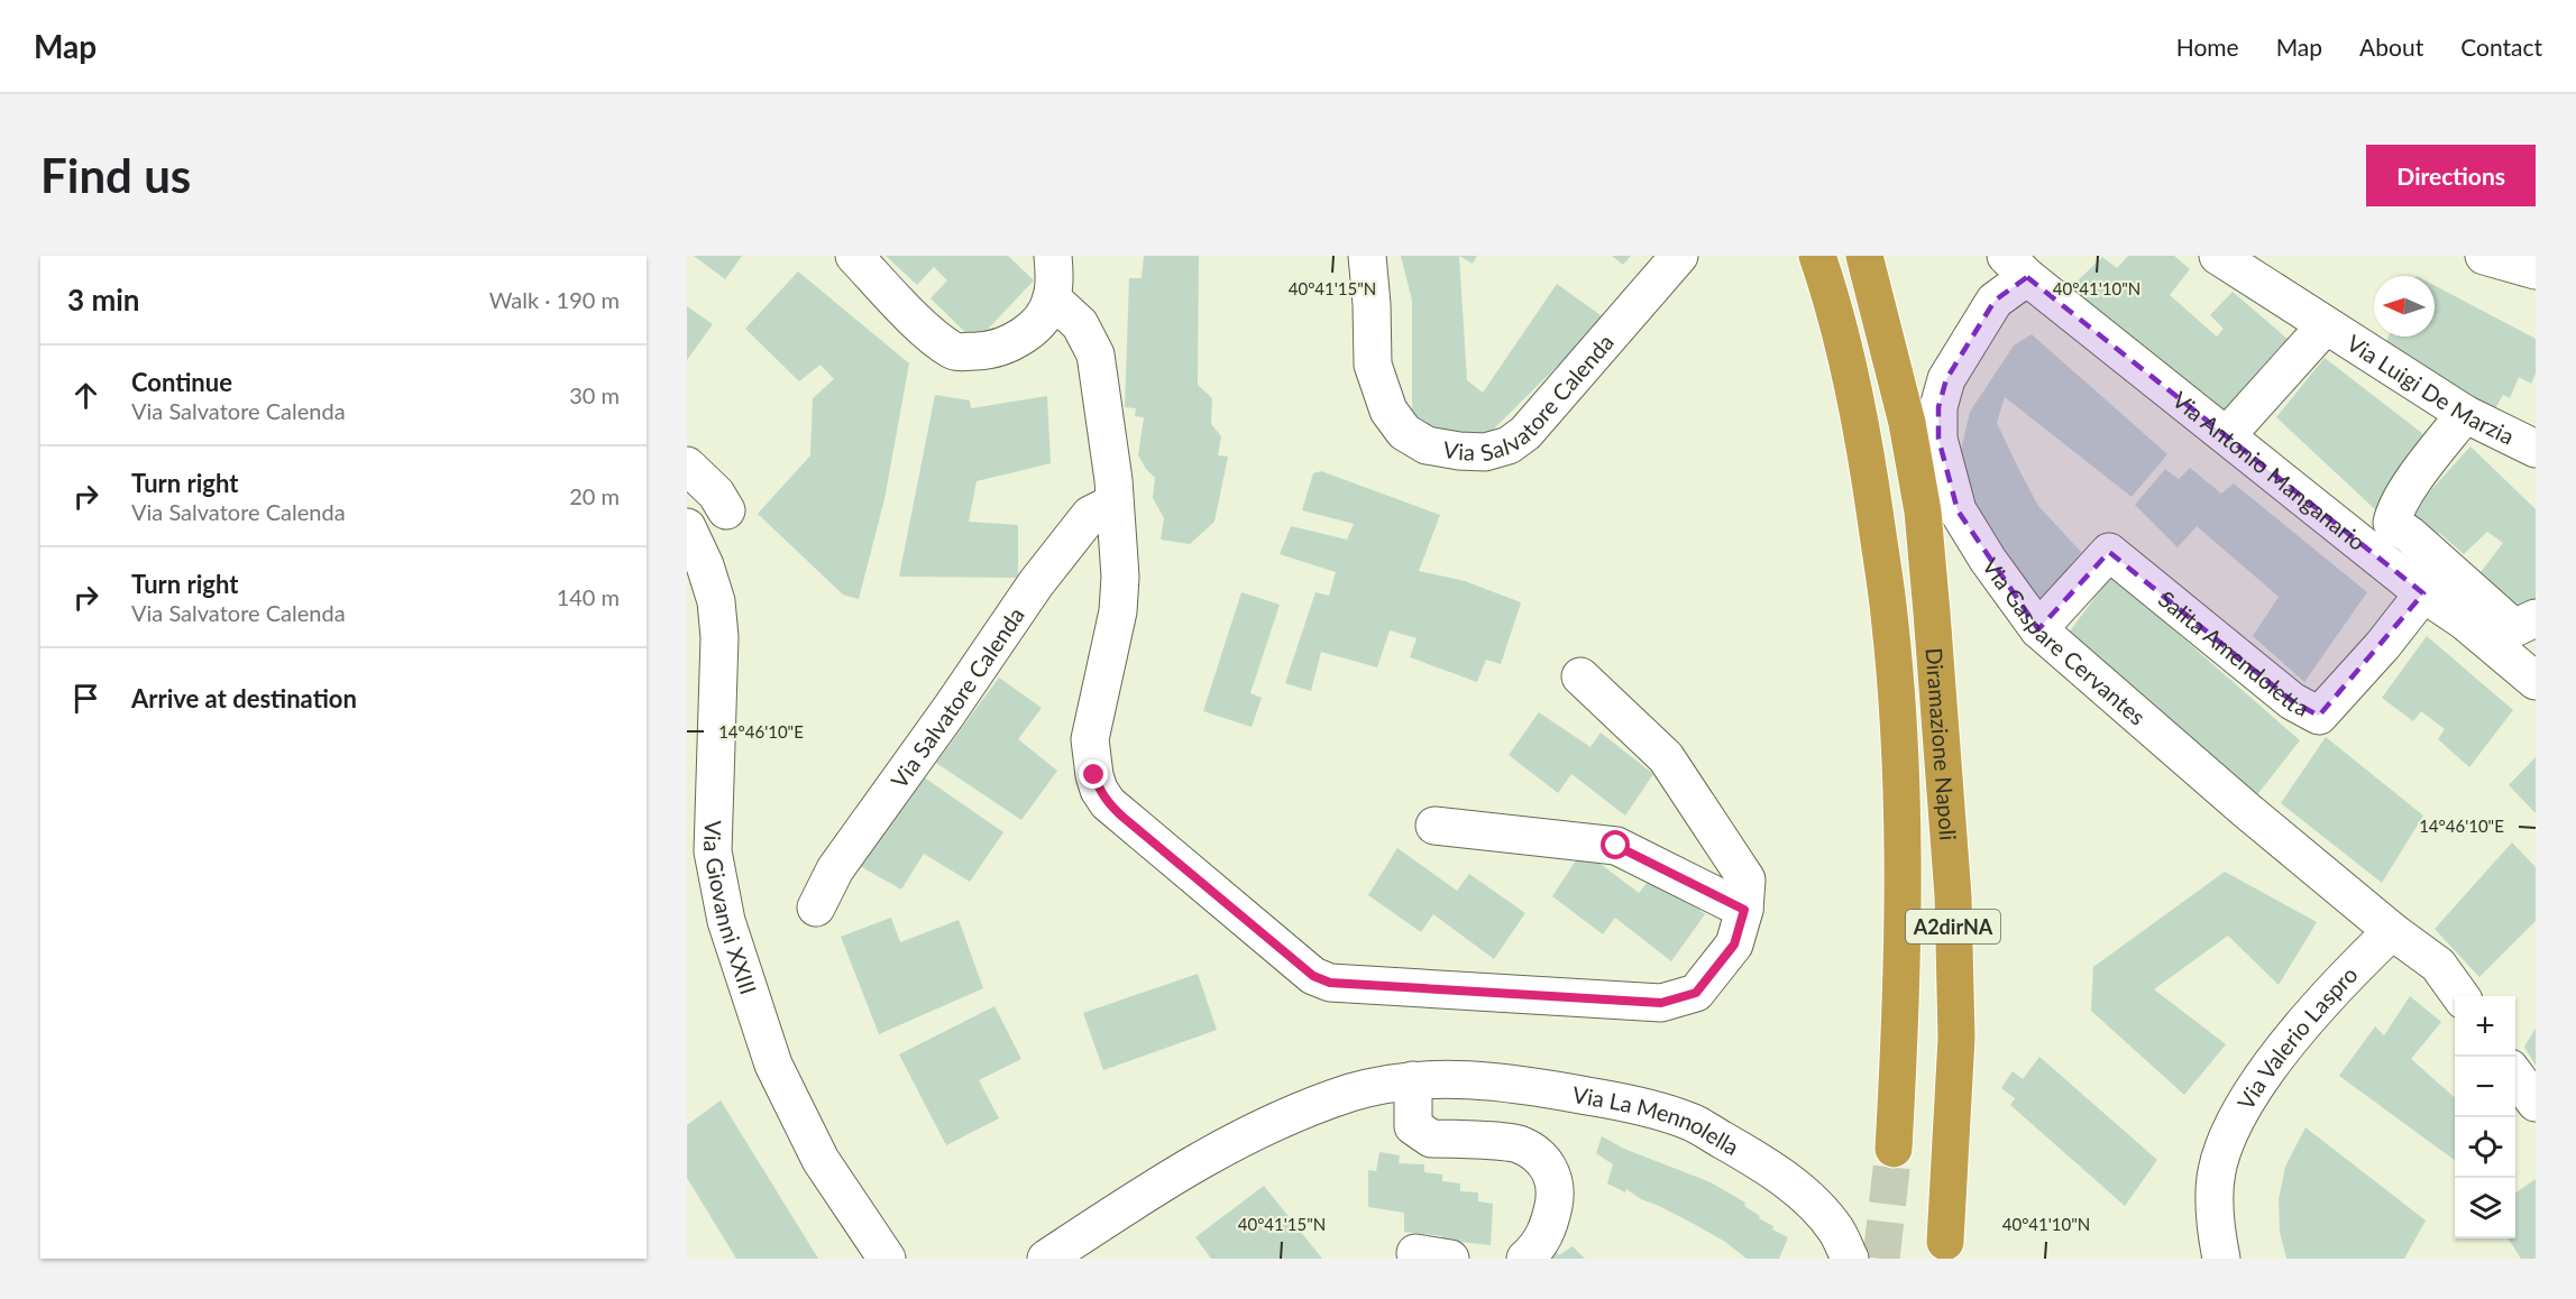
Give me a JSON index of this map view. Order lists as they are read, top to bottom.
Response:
{
  "streets": {
    "highway": ["Diramazione Napoli", "A2dirNA"],
    "street": [
      "Via Salvatore Calenda",
      "Via Luigi De Marzia",
      "Via Antonio Manganario",
      "Via Gaspare Cervantes",
      "Salita Amendoletta",
      "Via Giovanni XXIII",
      "Via Valerio Laspro",
      "Via La Mennolella"
    ]
  },
  "crossings": [
    ["Via Luigi De Marzia", "Via Antonio Manganario"],
    ["Via Antonio Manganario", "Via Gaspare Cervantes"],
    ["Via Antonio Manganario", "Salita Amendoletta"],
    ["Via Gaspare Cervantes", "Salita Amendoletta"],
    ["Via Gaspare Cervantes", "Via Valerio Laspro"]
  ],
  "north": "left",
  "page": {
    "header": "Map",
    "nav": [
      "Home",
      "Map",
      "About",
      "Contact"
    ],
    "buttons": "Directions",
    "title": "Find us",
    "heading": ["3 min", "Walk · 190 m"],
    "list": [
      ["Continue", "Via Salvatore Calenda", "30 m"],
      ["Turn right", "Via Salvatore Calenda", "20 m"],
      ["Turn right", "Via Salvatore Calenda", "140 m"],
      "Arrive at destination"
    ],
    "map_buttons": ["+", "−"]
  },
  "coordinates": ["40°41'15\"N", "40°41'10\"N", "14°46'10\"E"]
}
